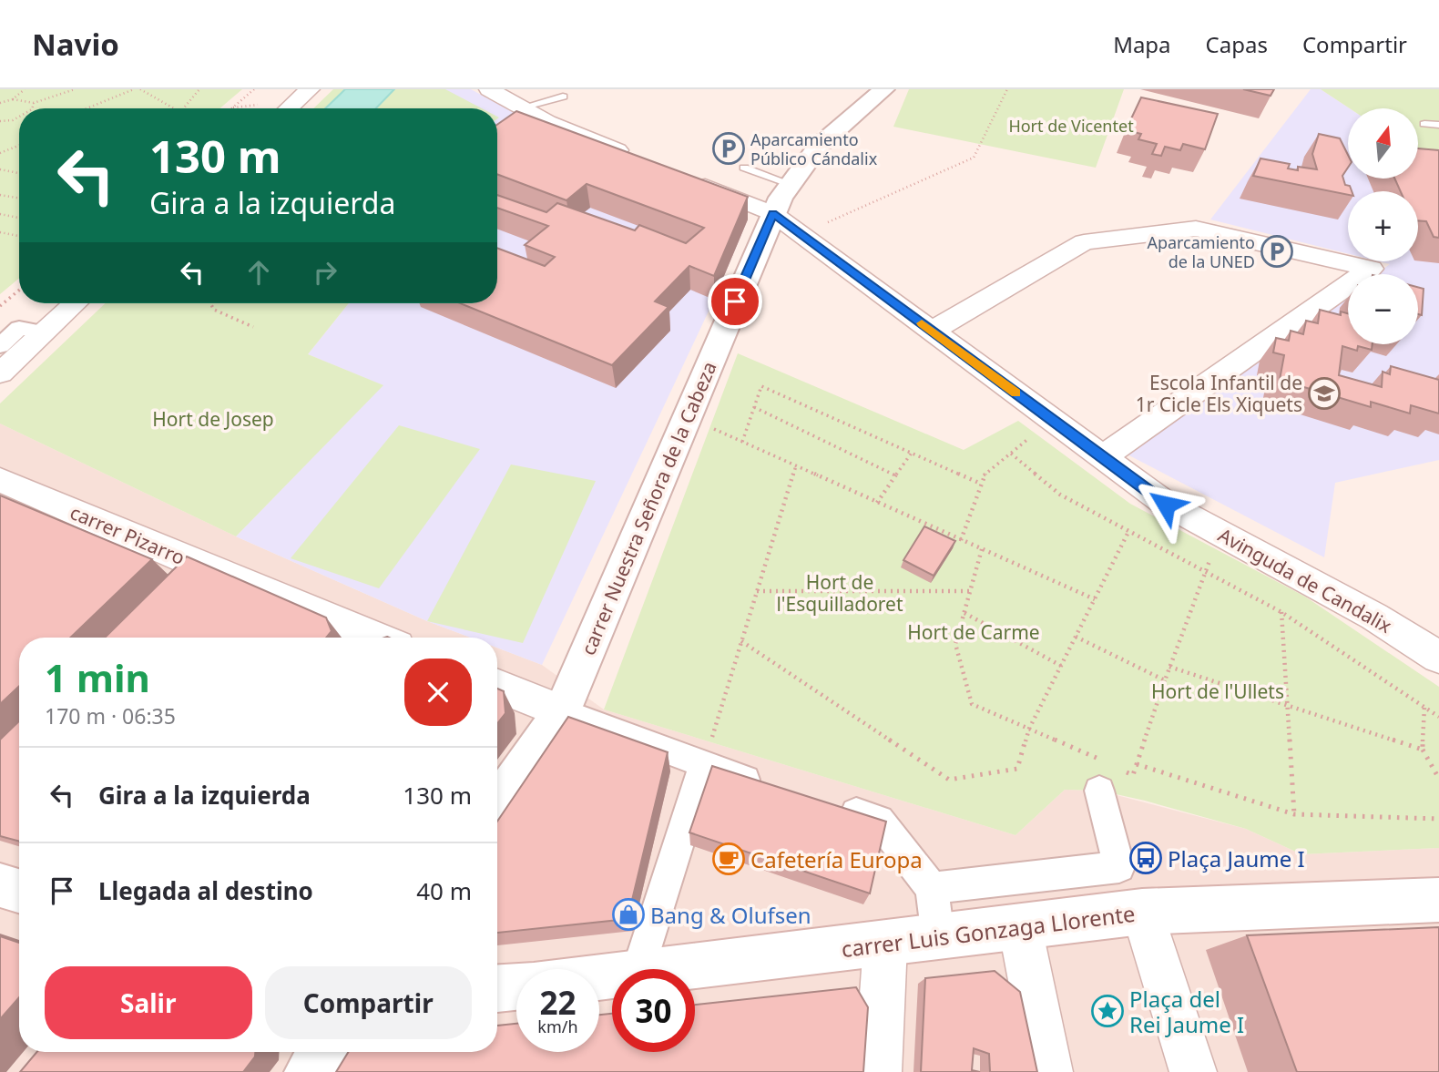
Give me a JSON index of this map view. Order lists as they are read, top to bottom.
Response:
{
  "streets": {
    "street": [
      "carrer Nuestra Señora de la Cabeza",
      "carrer Pizarro",
      "Avinguda de Candalix",
      "carrer Luis Gonzaga Llorente"
    ]
  },
  "crossings": [
    ["carrer Nuestra Señora de la Cabeza", "Avinguda de Candalix"]
  ],
  "parks": [
    "Hort de Vicentet",
    "Hort de Josep",
    "Hort de l'Esquilladoret",
    "Hort de Carme",
    "Hort de l'Ullets"
  ],
  "places": {
    "parking": ["Aparcamiento Público Cándalix", "Aparcamiento de la UNED"],
    "school or university": ["Escola Infantil de 1r Cicle Els Xiquets"],
    "bus stop": ["Plaça Jaume I"],
    "cafe": ["Cafetería Europa"],
    "shop": ["Bang & Olufsen"],
    "place": ["Plaça del Rei Jaume I"]
  },
  "north": "top",
  "page": {
    "header": "Navio",
    "nav": ["Mapa", "Capas", "Compartir"],
    "map_buttons": ["+", "−"],
    "turn": ["130 m", "Gira a la izquierda"],
    "heading": ["1 min", "170 m · 06:35"],
    "list": [
      {
        "name": "Gira a la izquierda",
        "value": "130 m"
      },
      {
        "name": "Llegada al destino",
        "value": "40 m"
      }
    ],
    "buttons": ["Salir", "Compartir"],
    "speed": "22 km/h",
    "limit": "30"
  }
}
